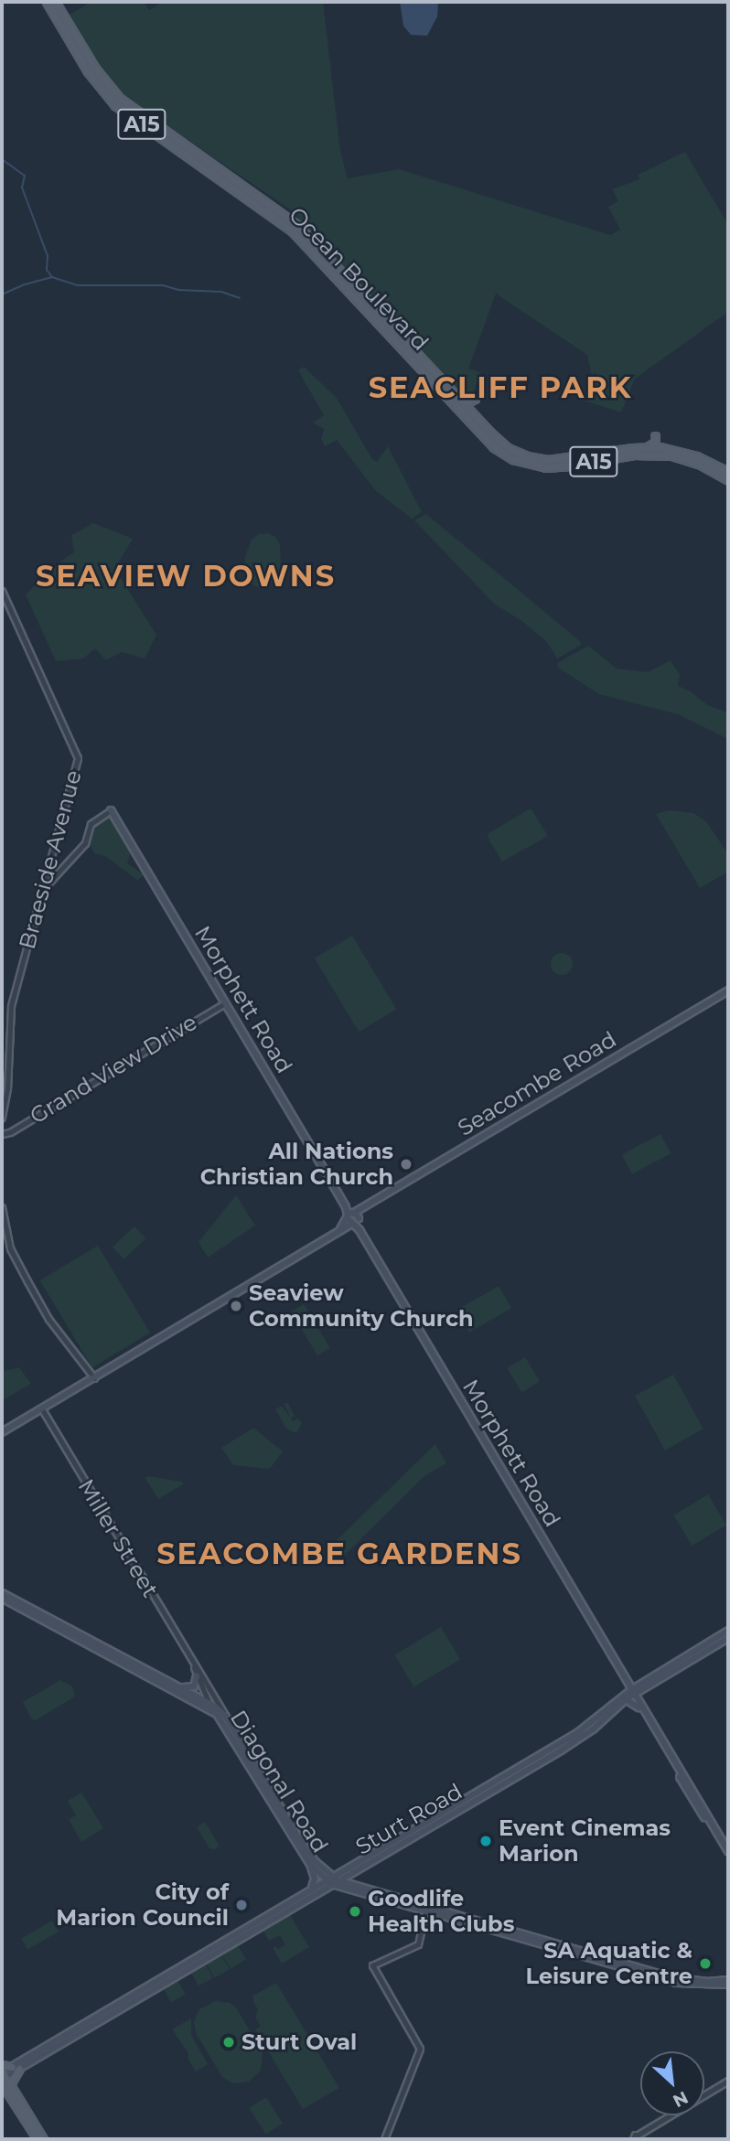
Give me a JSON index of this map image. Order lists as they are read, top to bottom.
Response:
{
  "streets": {
    "main road": [
      "A15",
      "Ocean Boulevard",
      "Morphett Road",
      "Seacombe Road",
      "Diagonal Road",
      "Sturt Road"
    ],
    "street": ["Braeside Avenue", "Grand View Drive", "Miller Street"]
  },
  "crossings": [
    ["Morphett Road", "Grand View Drive"],
    ["Morphett Road", "Seacombe Road"],
    ["Morphett Road", "Sturt Road"],
    ["Miller Street", "Diagonal Road"],
    ["Diagonal Road", "Sturt Road"]
  ],
  "districts": ["SEACLIFF PARK", "SEAVIEW DOWNS", "SEACOMBE GARDENS"],
  "places": [
    "All Nations Christian Church",
    "Seaview Community Church",
    "Event Cinemas Marion",
    "City of Marion Council",
    "Goodlife Health Clubs",
    "SA Aquatic & Leisure Centre",
    "Sturt Oval"
  ],
  "north": "bottom right"
}
